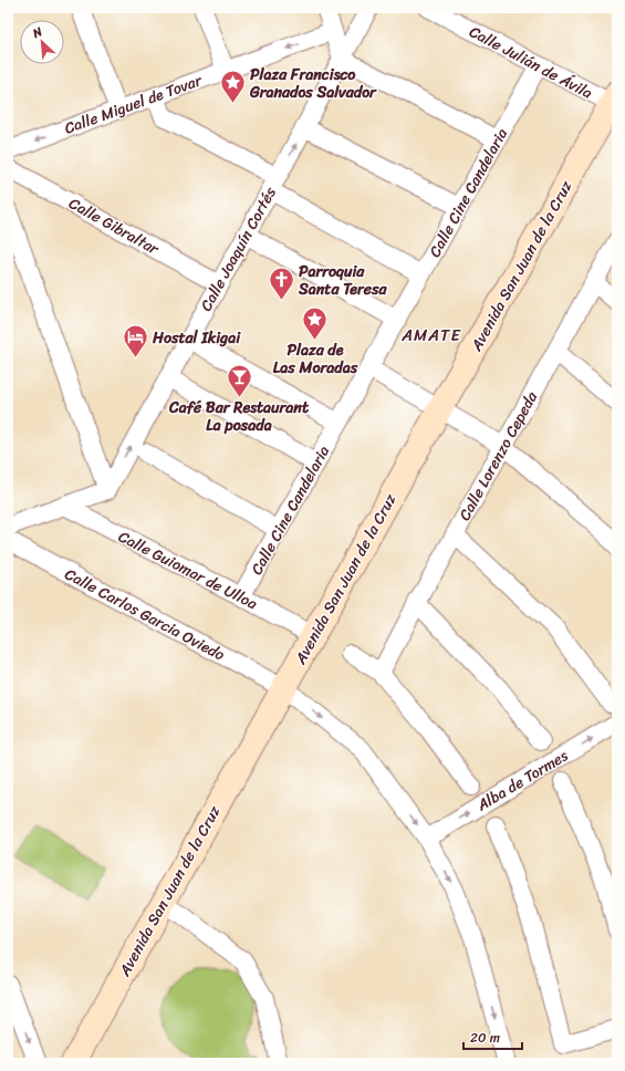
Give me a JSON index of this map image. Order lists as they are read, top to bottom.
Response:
{
  "streets": {
    "street": [
      "Calle Julián de Ávila",
      "Calle Miguel de Tovar",
      "Calle Cine Candelaria",
      "Calle Gibraltar",
      "Calle Joaquín Cortés",
      "Avenida San Juan de la Cruz",
      "Calle Lorenzo Cepeda",
      "Calle Guiomar de Ulloa",
      "Calle Carlos Garcia Oviedo",
      "Alba de Tormes"
    ]
  },
  "crossings": [
    ["Calle Julián de Ávila", "Calle Cine Candelaria"],
    ["Calle Julián de Ávila", "Avenida San Juan de la Cruz"],
    ["Calle Cine Candelaria", "Calle Guiomar de Ulloa"],
    ["Calle Gibraltar", "Calle Joaquín Cortés"],
    ["Avenida San Juan de la Cruz", "Calle Guiomar de Ulloa"],
    ["Avenida San Juan de la Cruz", "Calle Carlos Garcia Oviedo"],
    ["Calle Carlos Garcia Oviedo", "Alba de Tormes"]
  ],
  "one_way": ["Calle Miguel de Tovar", "Calle Joaquín Cortés", "Alba de Tormes"],
  "districts": ["AMATE"],
  "places": {
    "place": ["Plaza Francisco Granados Salvador", "Plaza de Las Moradas"],
    "church": ["Parroquia Santa Teresa"],
    "hotel": ["Hostal Ikigai"],
    "bar": ["Café Bar Restaurant La posada"]
  },
  "scale_bar": "20 m",
  "north": "top left"
}
